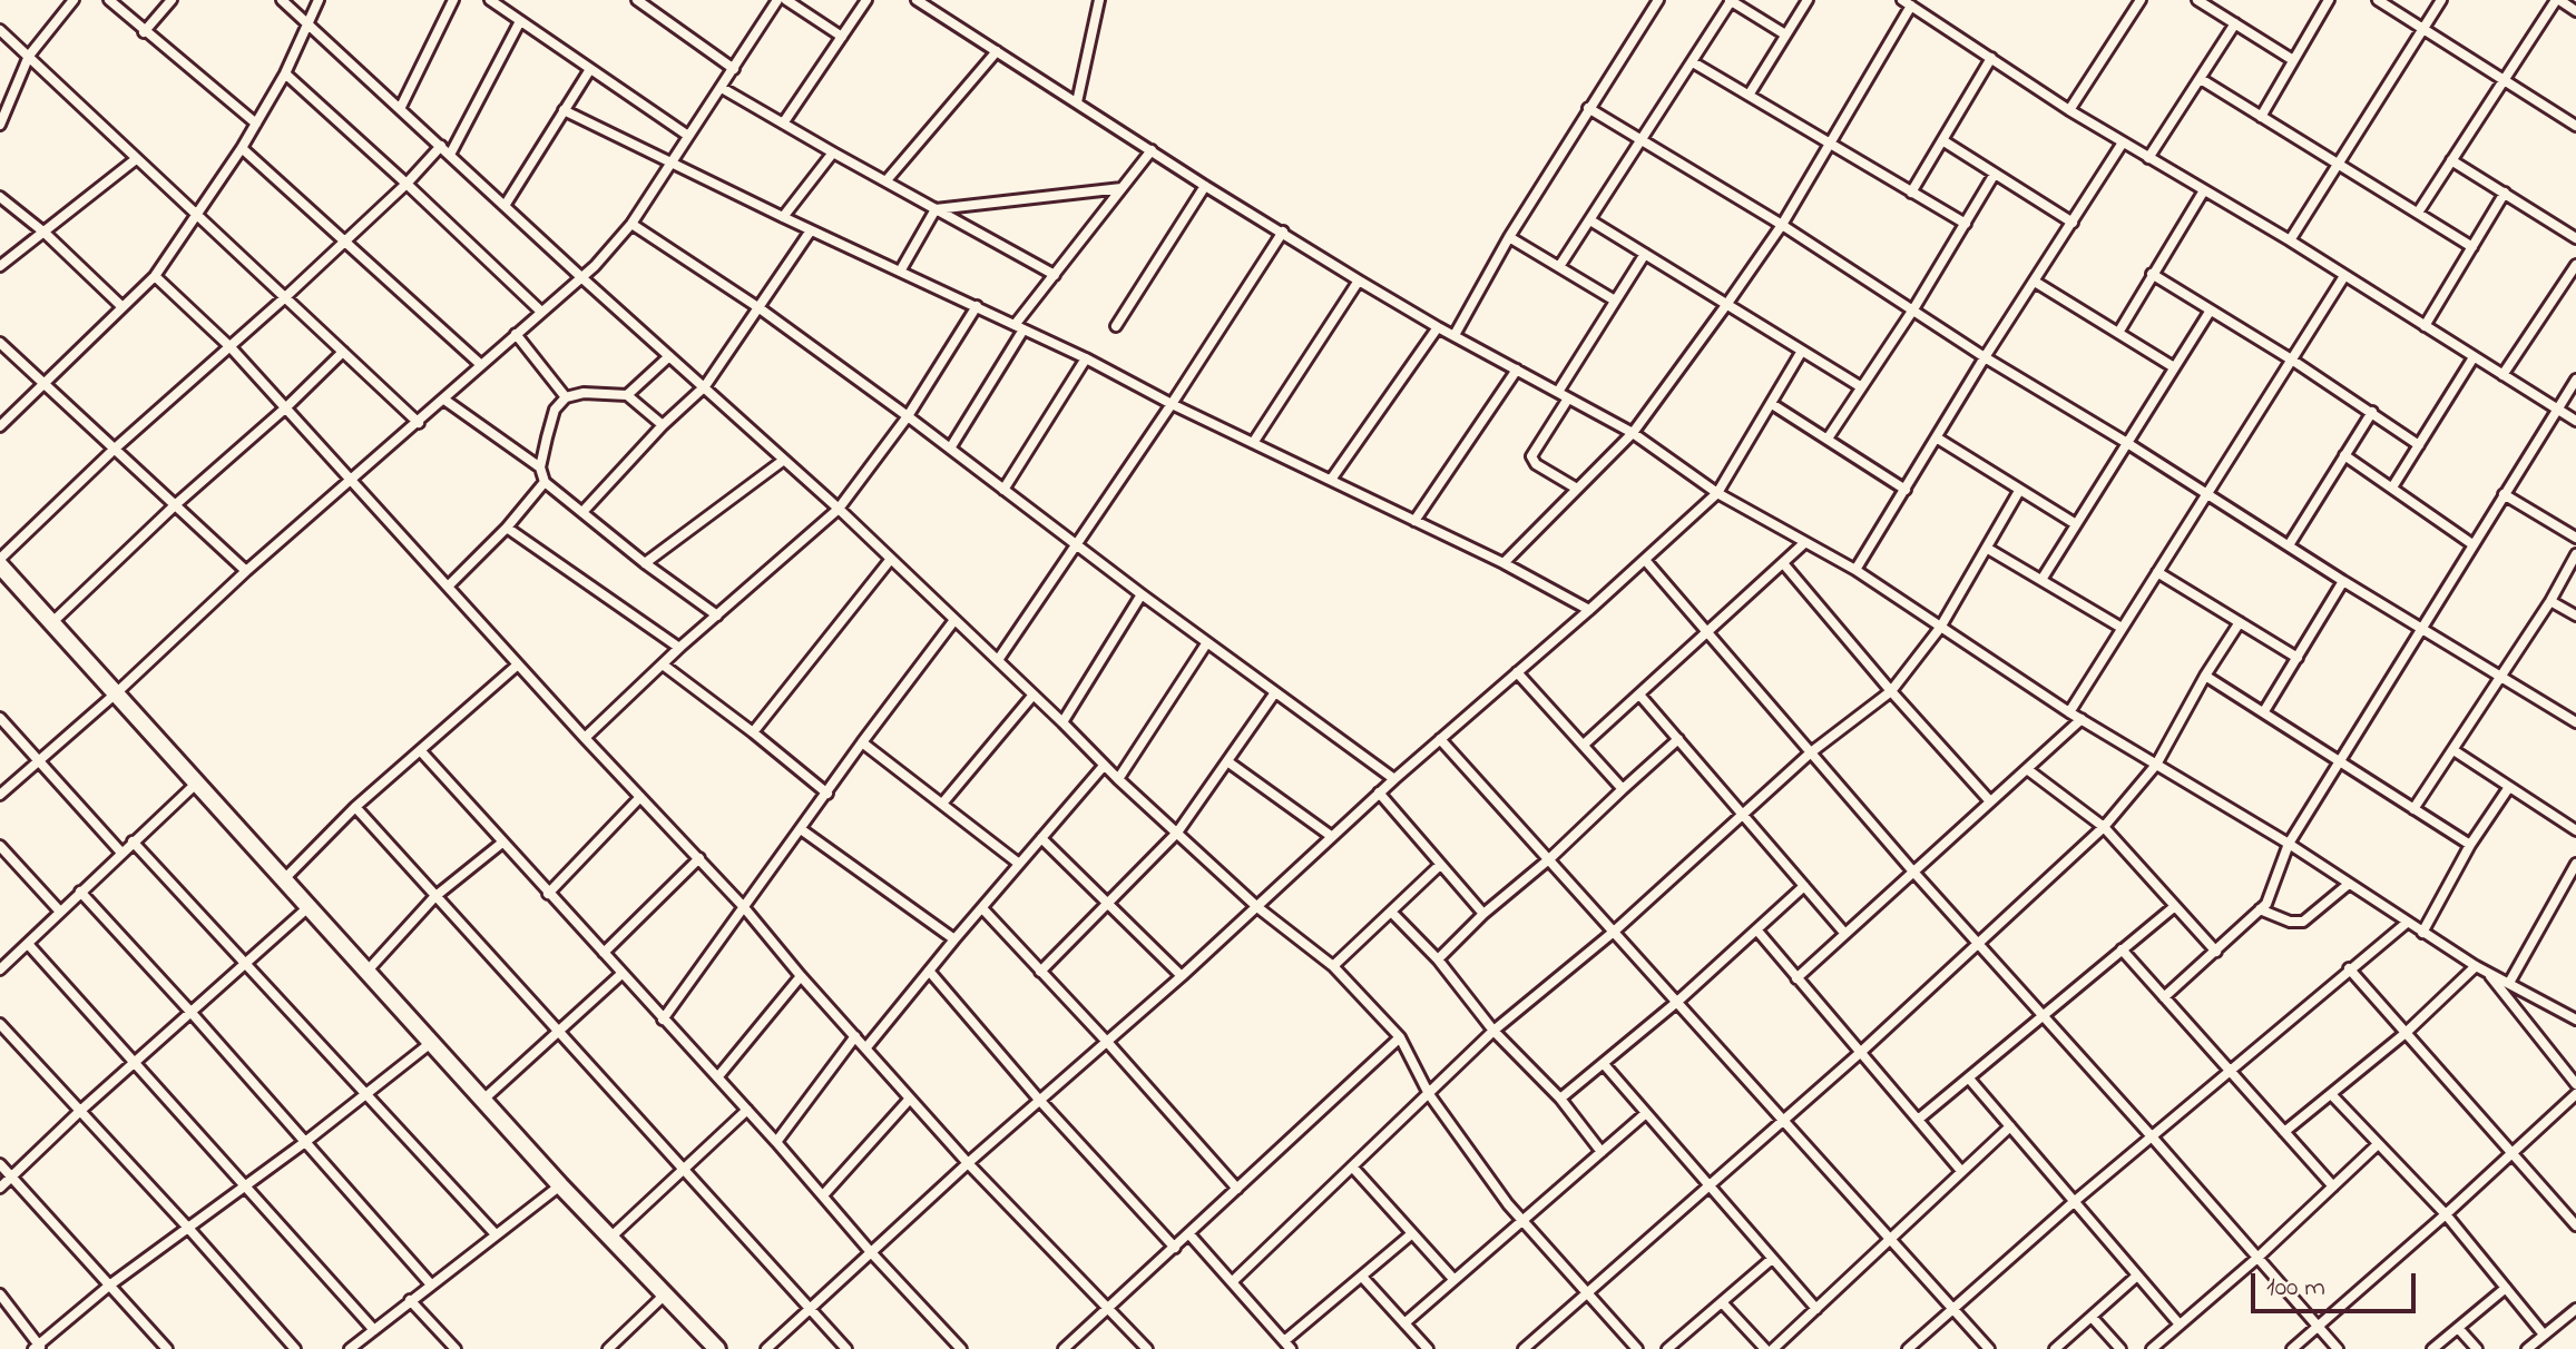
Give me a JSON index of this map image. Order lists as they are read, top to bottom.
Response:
{
  "scale_bar": "100 m"
}
